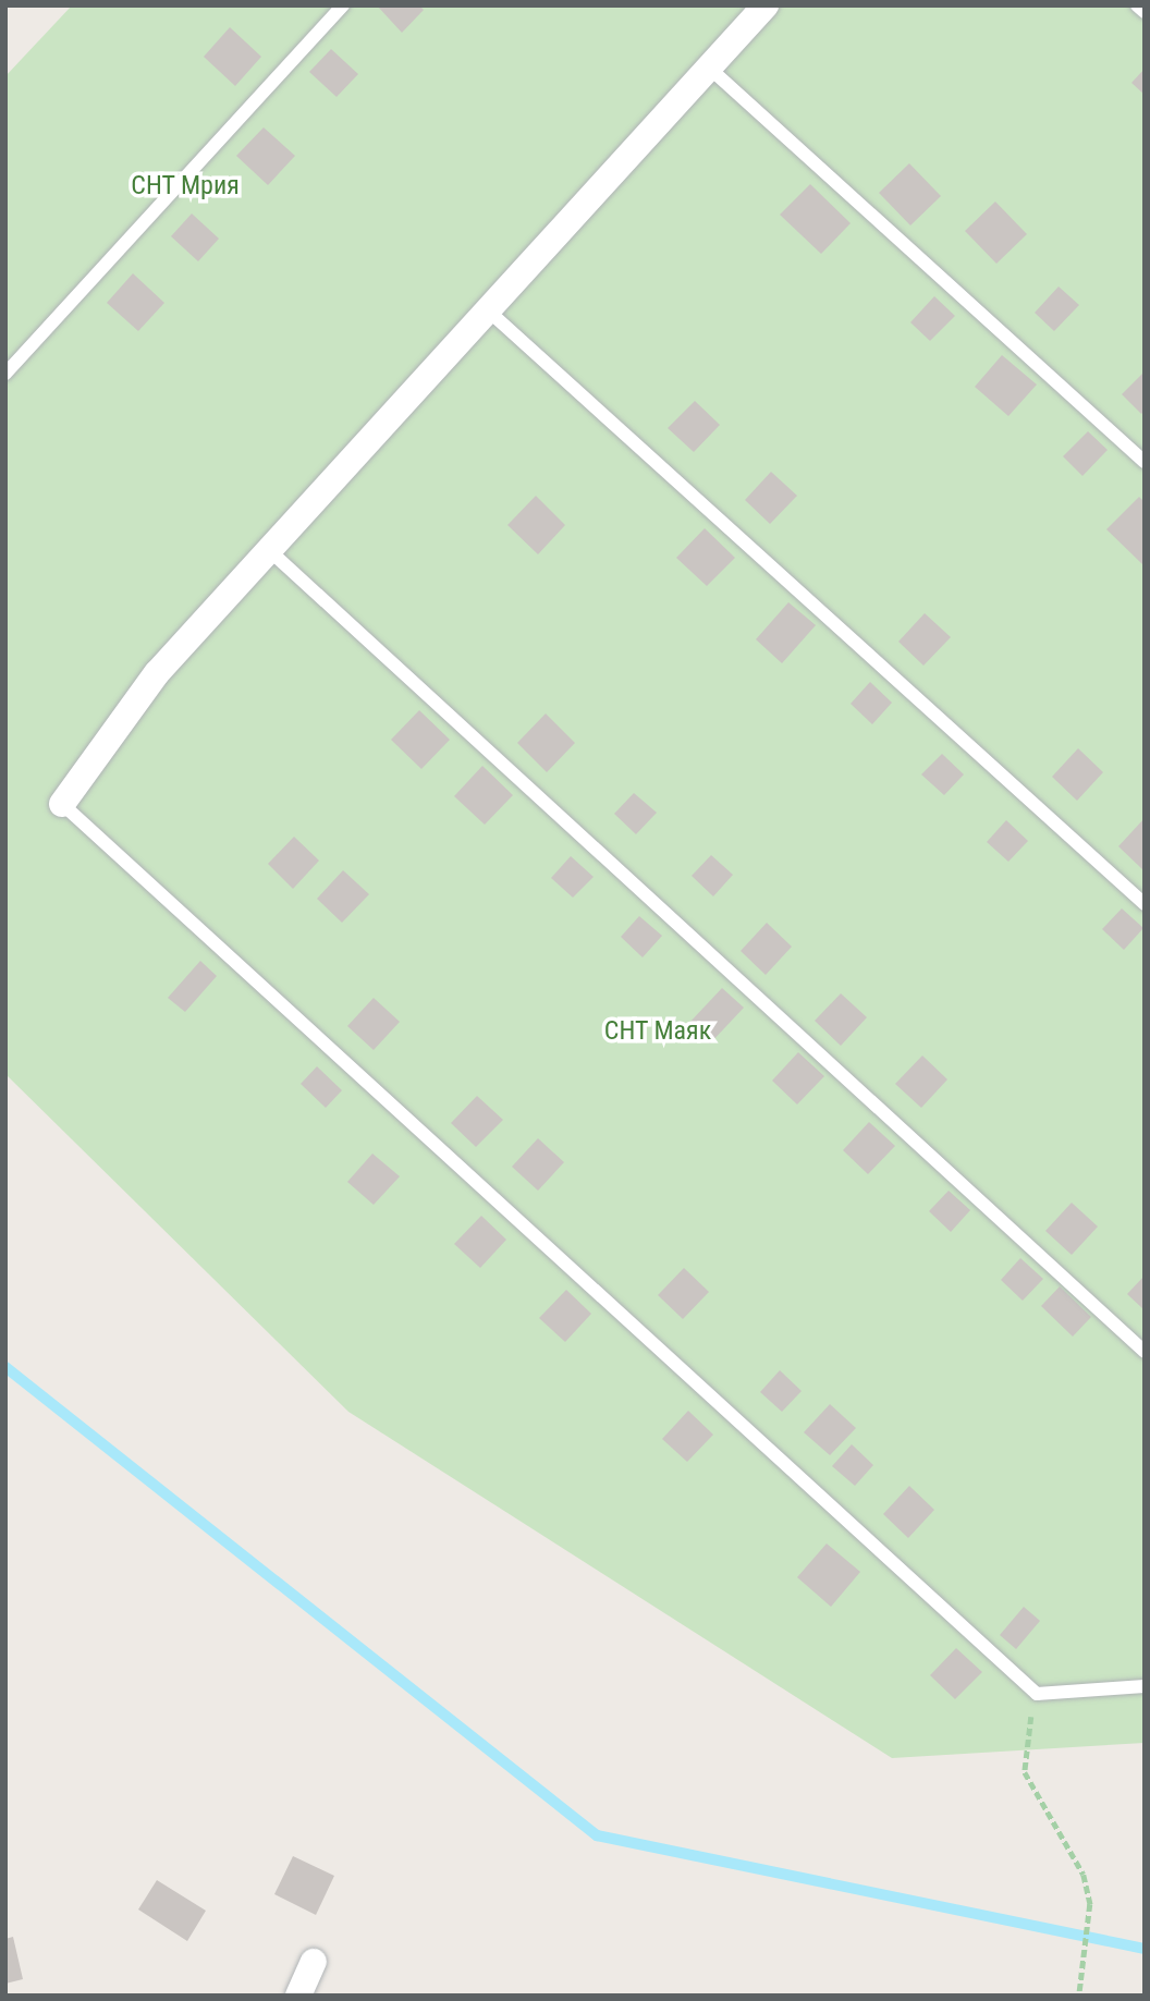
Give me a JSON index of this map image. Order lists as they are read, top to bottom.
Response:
{
  "parks": ["СНТ Мрия", "СНТ Маяк"]
}
